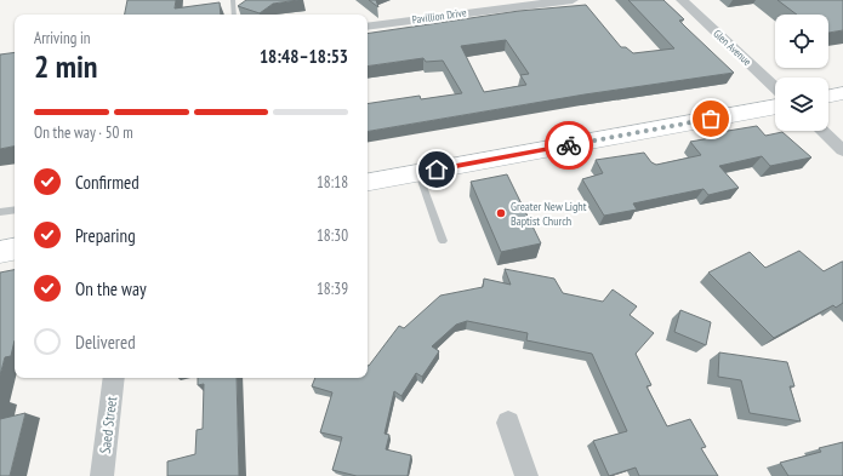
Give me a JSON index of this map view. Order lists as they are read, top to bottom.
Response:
{
  "streets": {
    "street": ["Pavillion Drive", "Glen Avenue", "Saed Street"]
  },
  "places": ["Greater New Light Baptist Church"],
  "page": {
    "heading": ["2 min", "Arriving in", "18:48–18:53"],
    "bar": "On the way · 50 m",
    "list": [
      ["Confirmed", "18:18"],
      ["Preparing", "18:30"],
      ["On the way", "18:39"],
      "Delivered"
    ]
  }
}
